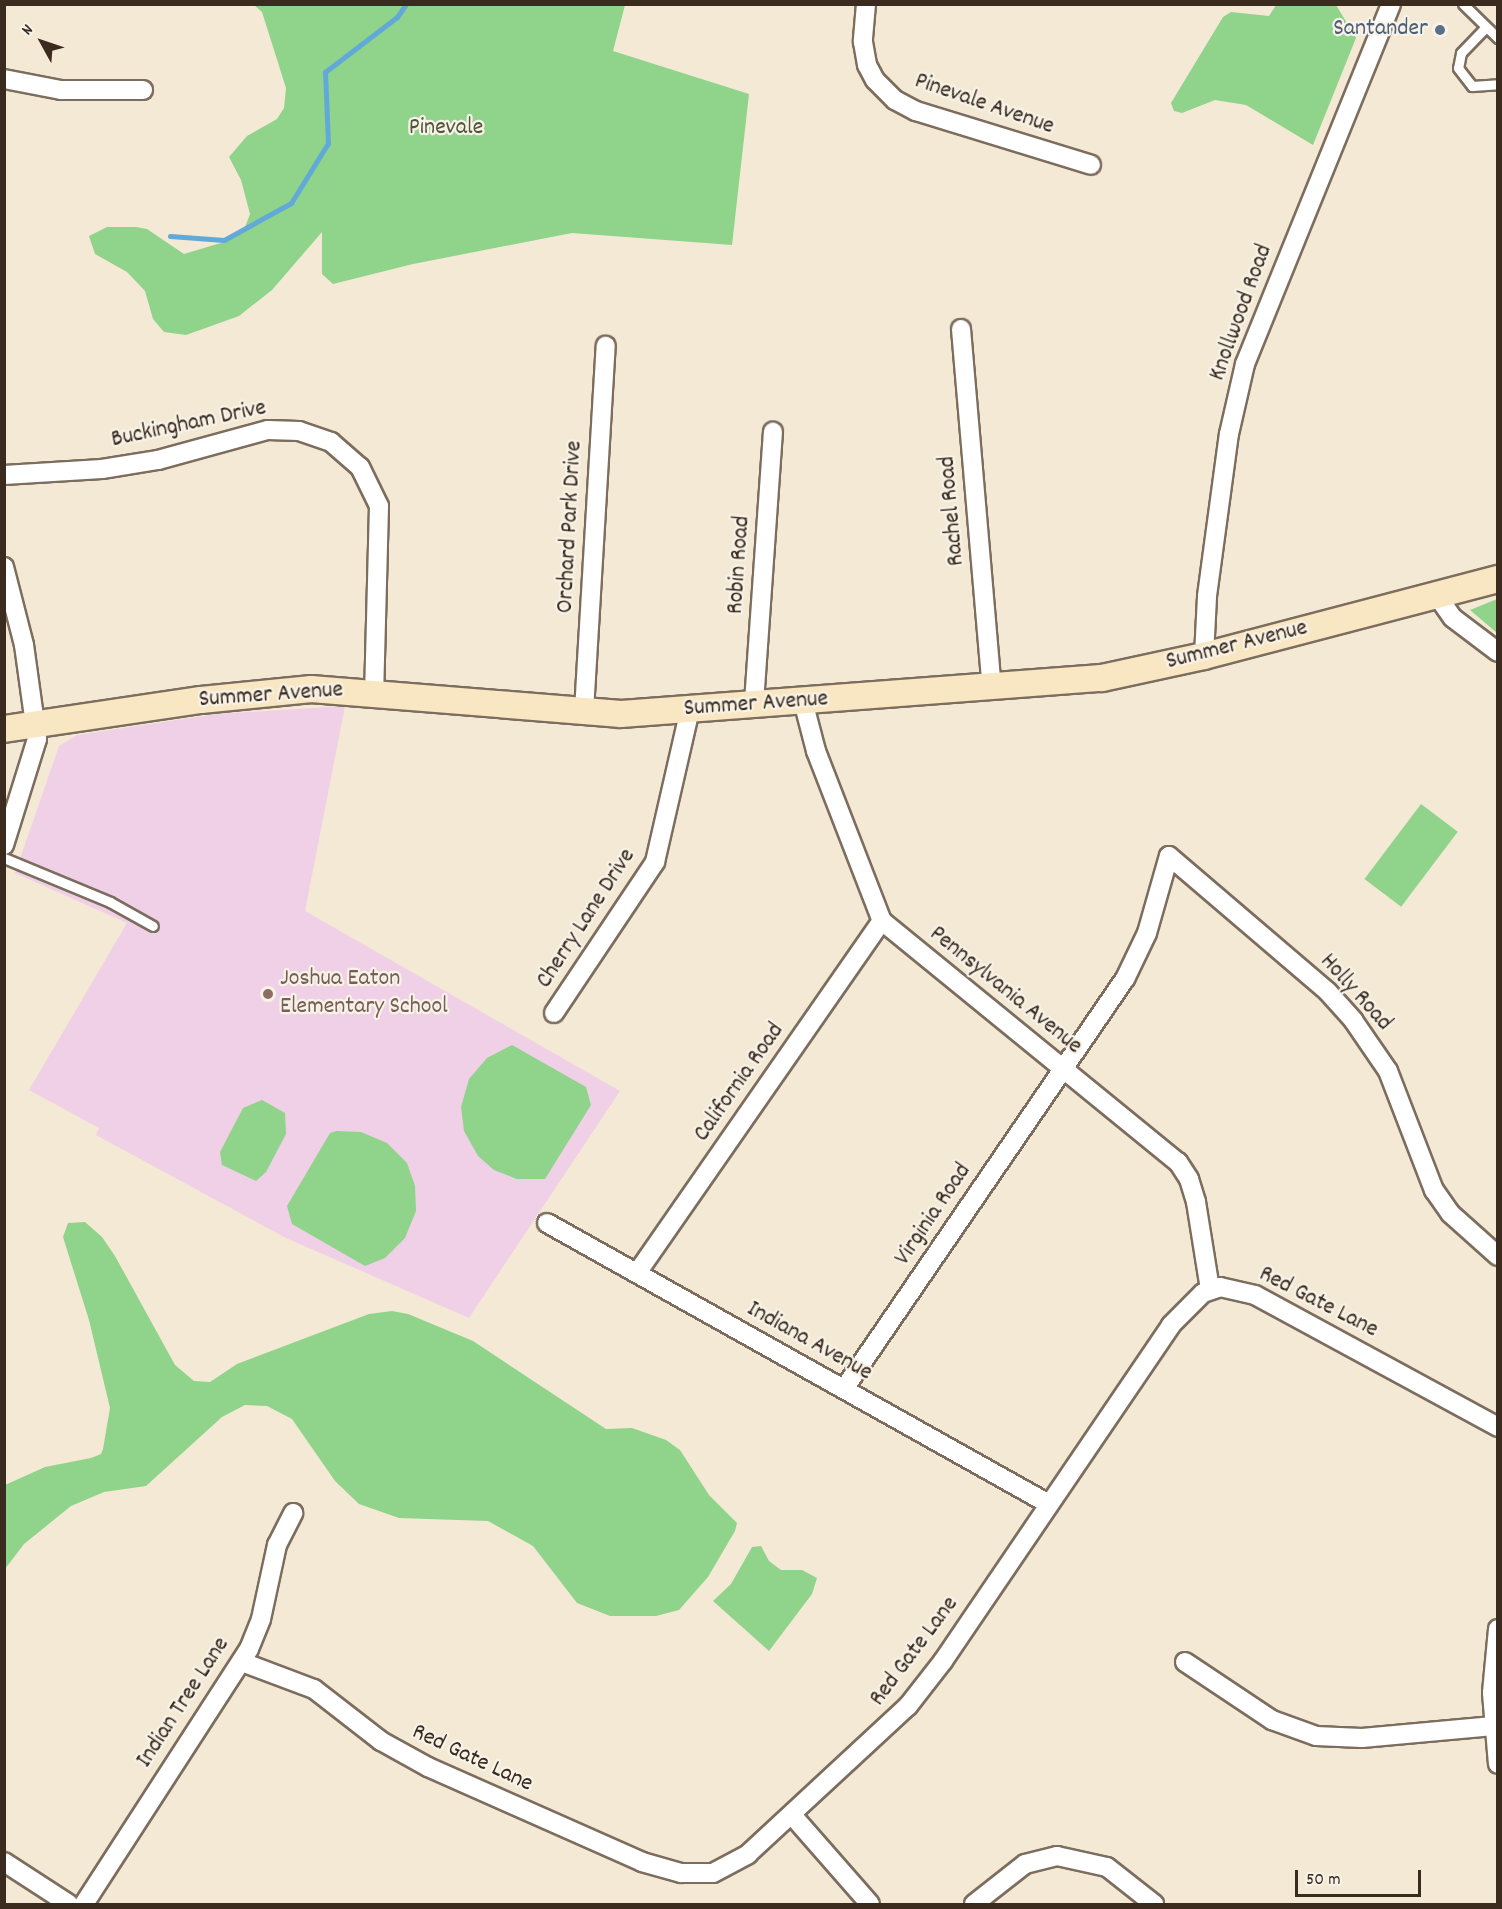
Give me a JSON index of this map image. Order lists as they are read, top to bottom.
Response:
{
  "streets": {
    "street": [
      "Pinevale Avenue",
      "Knollwood Road",
      "Buckingham Drive",
      "Rachel Road",
      "Orchard Park Drive",
      "Robin Road",
      "Summer Avenue",
      "Cherry Lane Drive",
      "Pennsylvania Avenue",
      "Holly Road",
      "California Road",
      "Virginia Road",
      "Red Gate Lane",
      "Indiana Avenue",
      "Indian Tree Lane"
    ]
  },
  "crossings": [
    ["Knollwood Road", "Summer Avenue"],
    ["Buckingham Drive", "Summer Avenue"],
    ["Rachel Road", "Summer Avenue"],
    ["Orchard Park Drive", "Summer Avenue"],
    ["Robin Road", "Summer Avenue"],
    ["Summer Avenue", "Cherry Lane Drive"],
    ["Summer Avenue", "Pennsylvania Avenue"],
    ["Pennsylvania Avenue", "California Road"],
    ["Pennsylvania Avenue", "Virginia Road"],
    ["Pennsylvania Avenue", "Red Gate Lane"],
    ["Holly Road", "Virginia Road"],
    ["California Road", "Indiana Avenue"],
    ["Virginia Road", "Indiana Avenue"],
    ["Red Gate Lane", "Indiana Avenue"],
    ["Red Gate Lane", "Indian Tree Lane"]
  ],
  "parks": ["Pinevale"],
  "places": ["Santander", "Joshua Eaton Elementary School"],
  "scale_bar": "50 m",
  "north": "top left"
}
